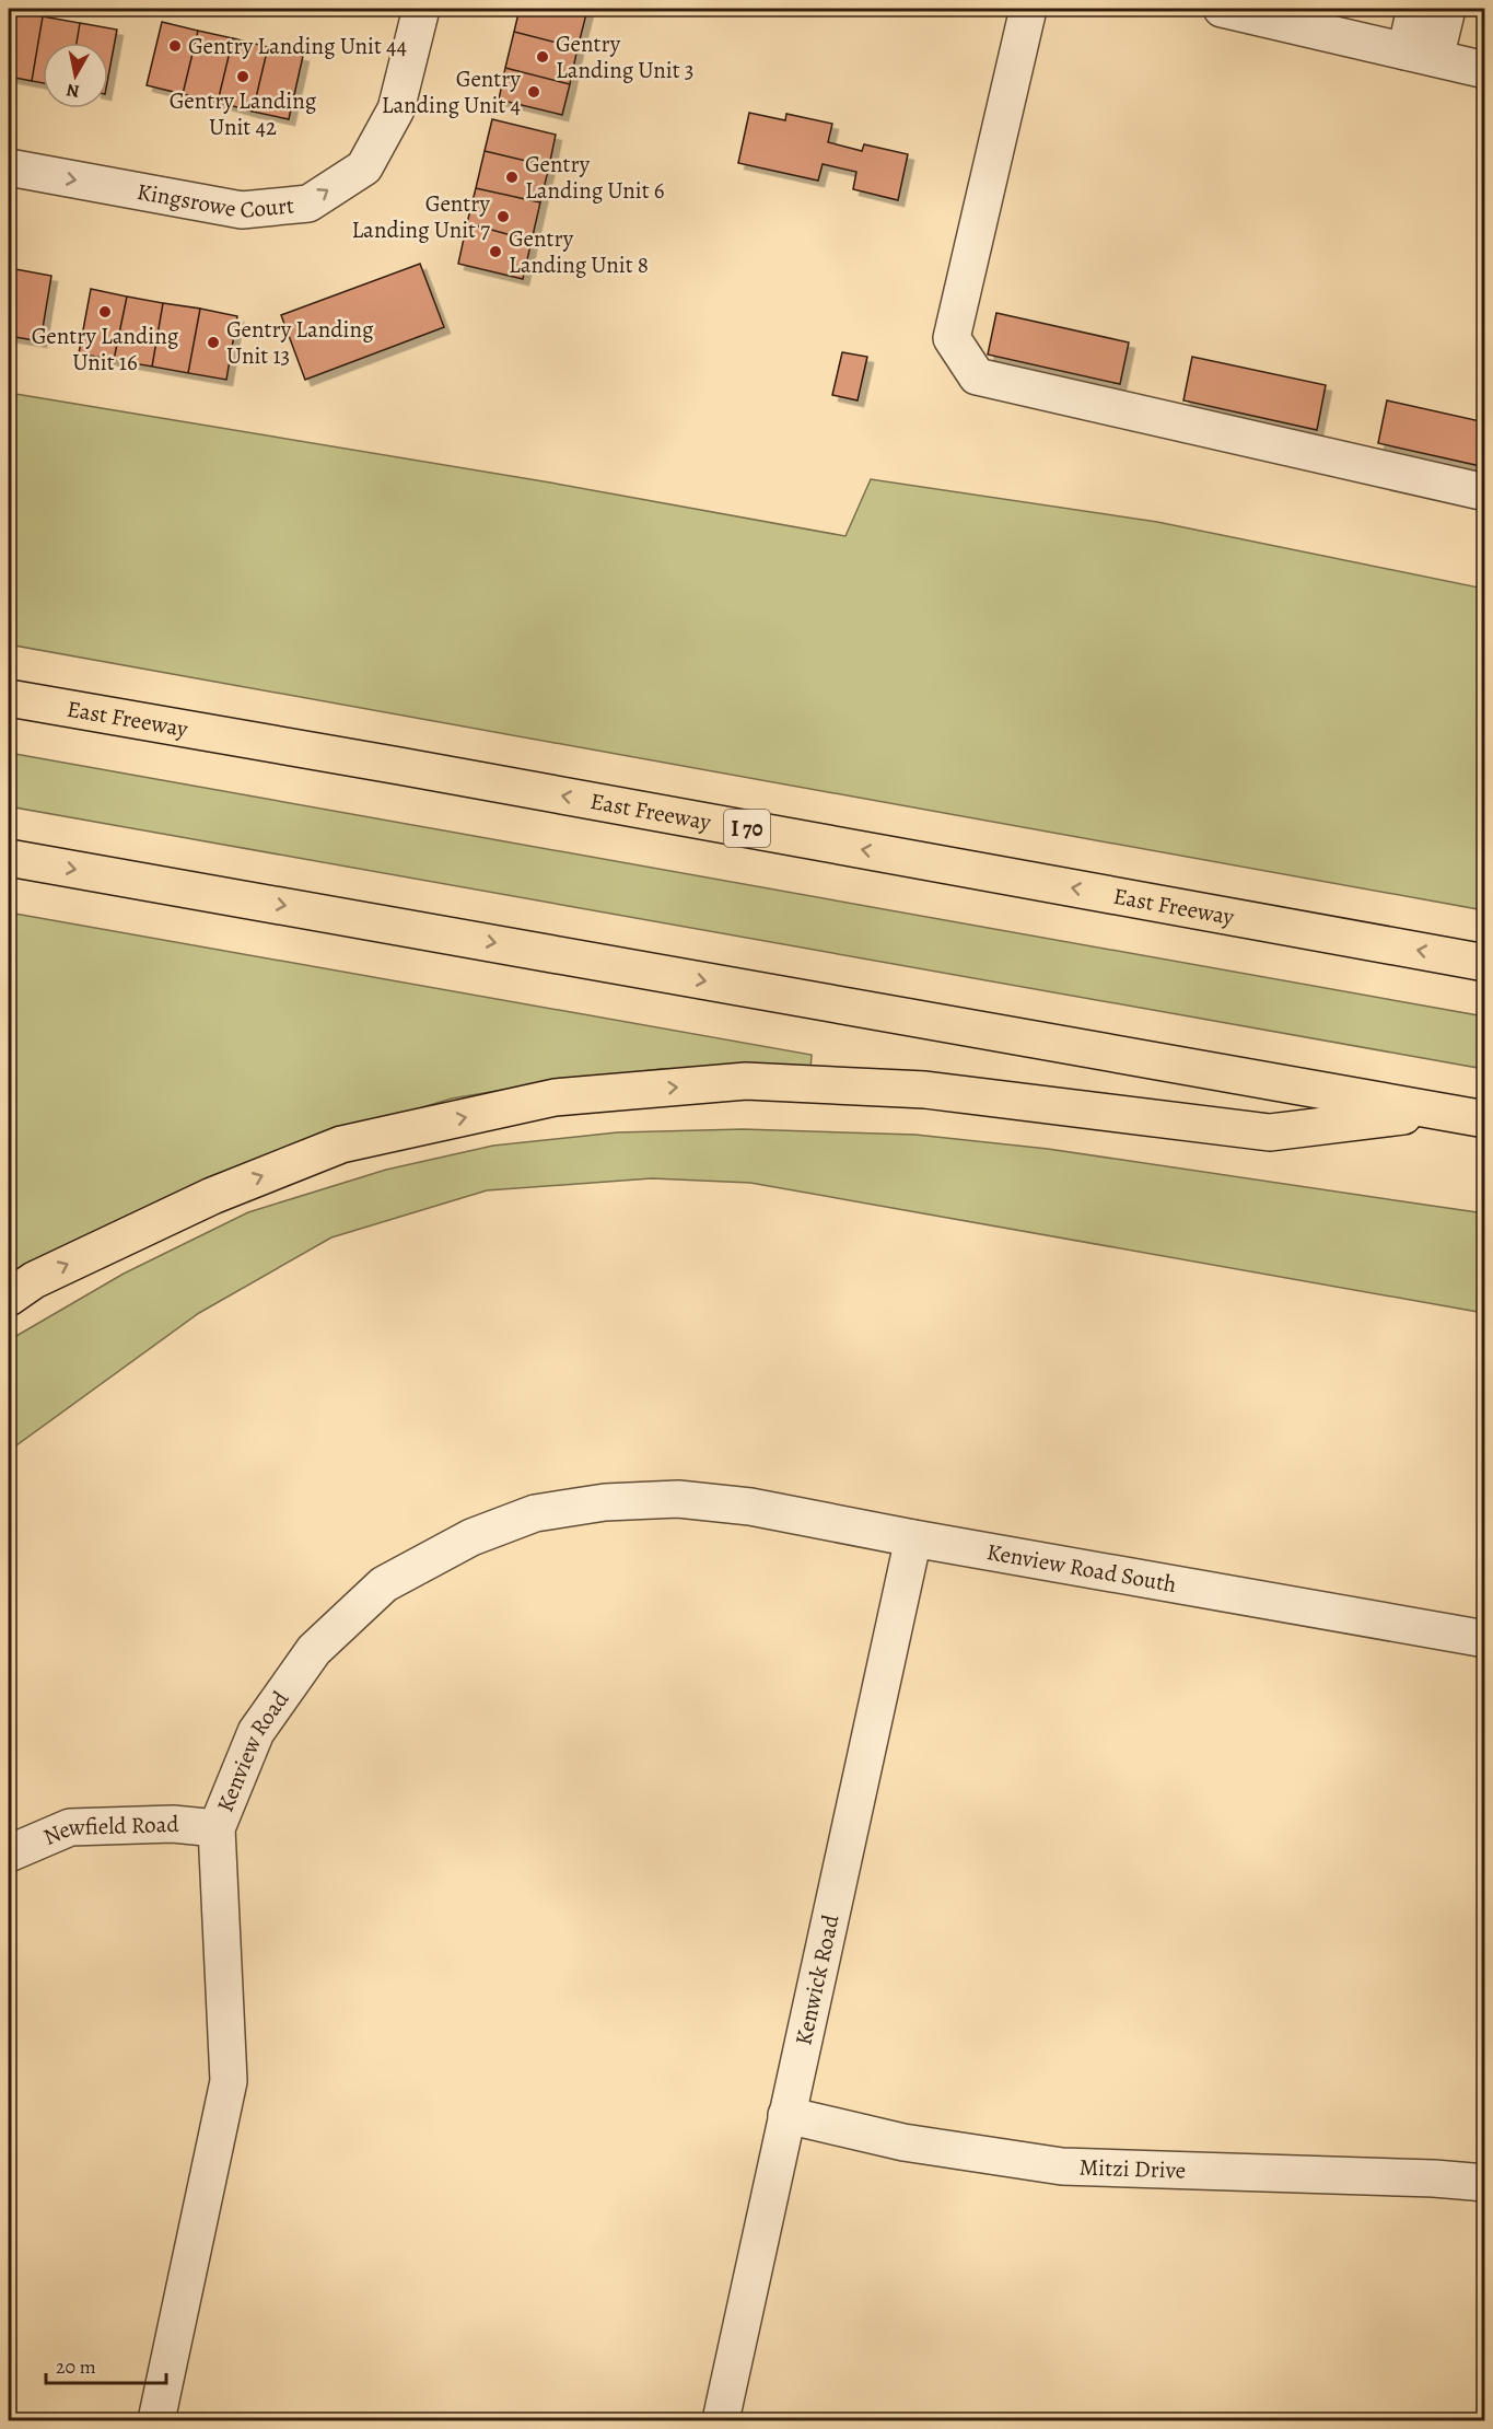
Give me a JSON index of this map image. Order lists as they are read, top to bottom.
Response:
{
  "streets": {
    "highway": ["East Freeway", "I 70"],
    "street": [
      "Kingsrowe Court",
      "Kenview Road South",
      "Kenview Road",
      "Newfield Road",
      "Kenwick Road",
      "Mitzi Drive"
    ]
  },
  "crossings": [
    ["Kenview Road South", "Kenview Road"],
    ["Kenview Road South", "Kenwick Road"],
    ["Kenview Road", "Newfield Road"],
    ["Kenwick Road", "Mitzi Drive"]
  ],
  "one_way": ["Kingsrowe Court"],
  "places": [
    "Gentry Landing Unit 44",
    "Gentry Landing Unit 3",
    "Gentry Landing Unit 42",
    "Gentry Landing Unit 4",
    "Gentry Landing Unit 6",
    "Gentry Landing Unit 7",
    "Gentry Landing Unit 8",
    "Gentry Landing Unit 16",
    "Gentry Landing Unit 13"
  ],
  "scale_bar": "20 m",
  "north": "bottom"
}
